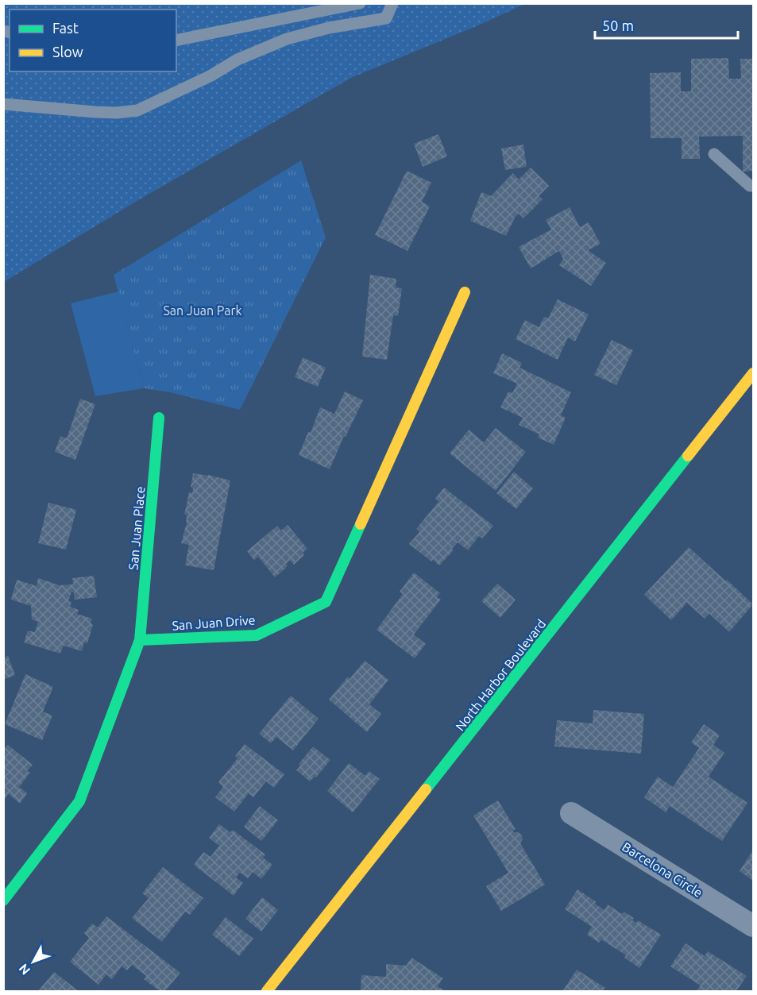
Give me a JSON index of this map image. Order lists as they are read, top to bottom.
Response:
{
  "streets": {
    "street": [
      "San Juan Place",
      "San Juan Drive",
      "North Harbor Boulevard",
      "Barcelona Circle"
    ]
  },
  "crossings": [
    ["San Juan Place", "San Juan Drive"]
  ],
  "parks": ["San Juan Park"],
  "legend": ["Fast", "Slow"],
  "scale_bar": "50 m",
  "north": "bottom left"
}
